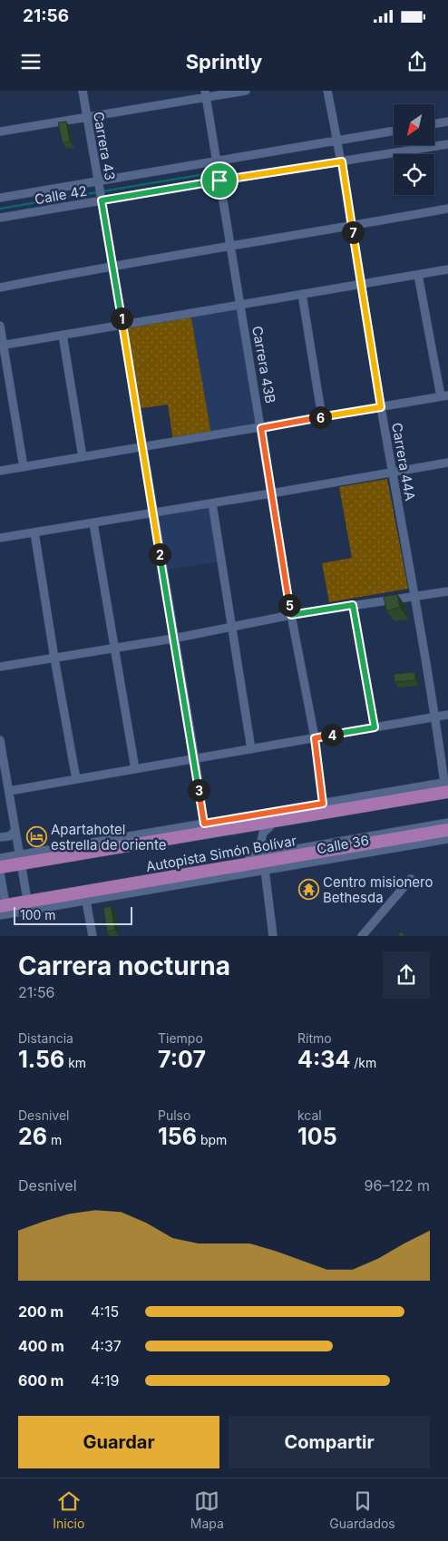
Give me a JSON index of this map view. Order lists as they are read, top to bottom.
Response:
{
  "streets": {
    "highway": ["Autopista Simón Bolívar"],
    "street": [
      "Carrera 43",
      "Calle 42",
      "Carrera 43B",
      "Carrera 44A",
      "Calle 36"
    ]
  },
  "crossings": [
    ["Carrera 43", "Calle 42"],
    ["Calle 42", "Carrera 43B"],
    ["Calle 42", "Carrera 44A"],
    ["Carrera 44A", "Autopista Simón Bolívar"],
    ["Calle 36", "Autopista Simón Bolívar"]
  ],
  "places": {
    "hotel": ["Apartahotel estrella de oriente"],
    "temple": ["Centro misionero Bethesda"]
  },
  "scale_bar": "100 m",
  "north": "bottom left",
  "page": {
    "status": "21:56",
    "header": "Sprintly",
    "pins": [
      "7",
      "1",
      "6",
      "2",
      "5",
      "4",
      "3"
    ],
    "scale": "100 m",
    "heading": ["Carrera nocturna", "21:56"],
    "stats": [
      ["Distancia", "1.56 km"],
      ["Tiempo", "7:07"],
      ["Ritmo", "4:34 /km"],
      ["Desnivel", "26 m"],
      ["Pulso", "156 bpm"],
      ["kcal", "105"]
    ],
    "chart": ["Desnivel", "96–122 m"],
    "list": [
      {
        "name": "200 m",
        "note": "4:15"
      },
      {
        "name": "400 m",
        "note": "4:37"
      },
      {
        "name": "600 m",
        "note": "4:19"
      }
    ],
    "buttons": ["Guardar", "Compartir"],
    "tabs": ["Inicio", "Mapa", "Guardados"]
  }
}
